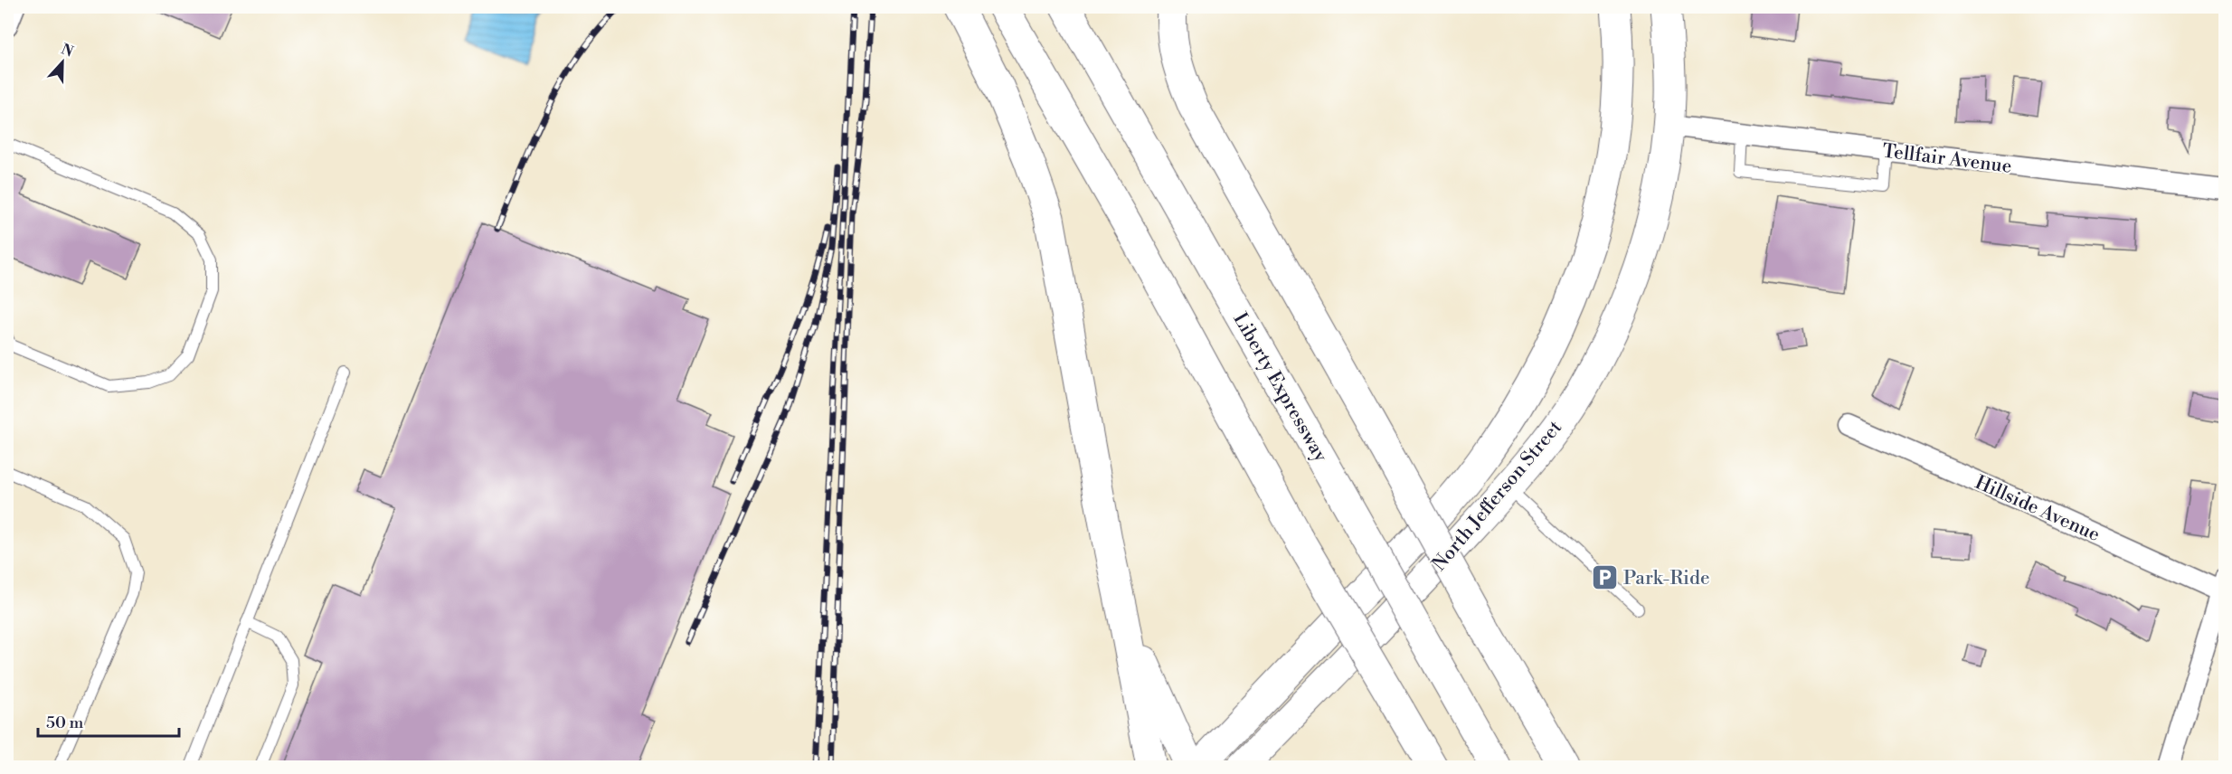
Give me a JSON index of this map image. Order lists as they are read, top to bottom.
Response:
{
  "streets": {
    "main road": ["Liberty Expressway", "North Jefferson Street"],
    "street": ["Tellfair Avenue", "Hillside Avenue"]
  },
  "crossings": [
    ["Tellfair Avenue", "North Jefferson Street"]
  ],
  "places": {
    "parking": ["Park-Ride"]
  },
  "scale_bar": "50 m",
  "north": "top"
}
